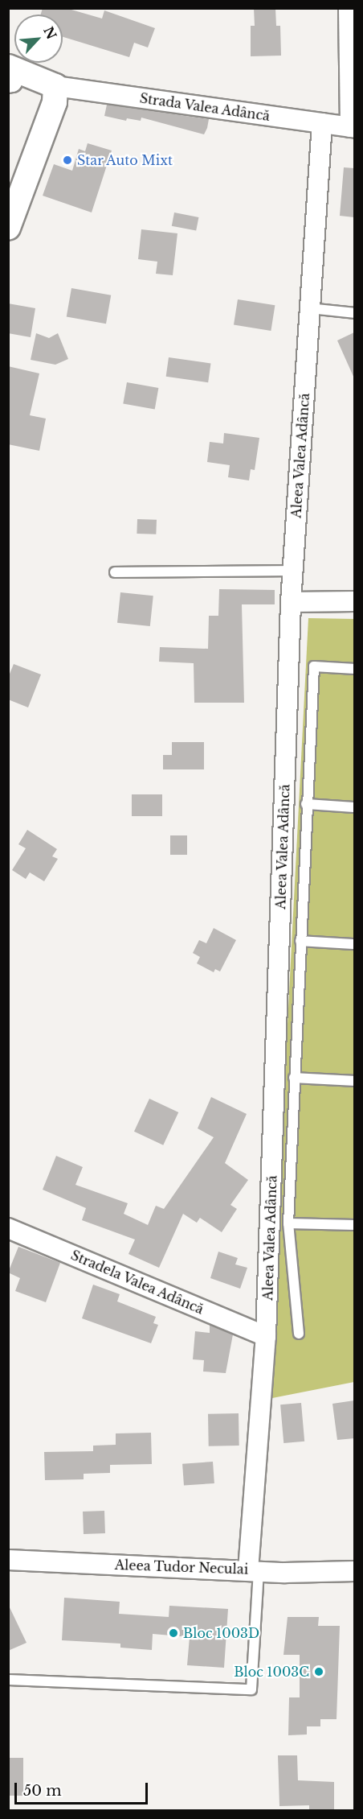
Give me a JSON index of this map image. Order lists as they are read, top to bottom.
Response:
{
  "streets": {
    "street": [
      "Strada Valea Adâncă",
      "Aleea Valea Adâncă",
      "Stradela Valea Adâncă",
      "Aleea Tudor Neculai"
    ]
  },
  "crossings": [
    ["Strada Valea Adâncă", "Aleea Valea Adâncă"],
    ["Aleea Valea Adâncă", "Stradela Valea Adâncă"],
    ["Aleea Valea Adâncă", "Aleea Tudor Neculai"]
  ],
  "places": ["Star Auto Mixt", "Bloc 1003D", "Bloc 1003C"],
  "scale_bar": "50 m",
  "north": "top right"
}
